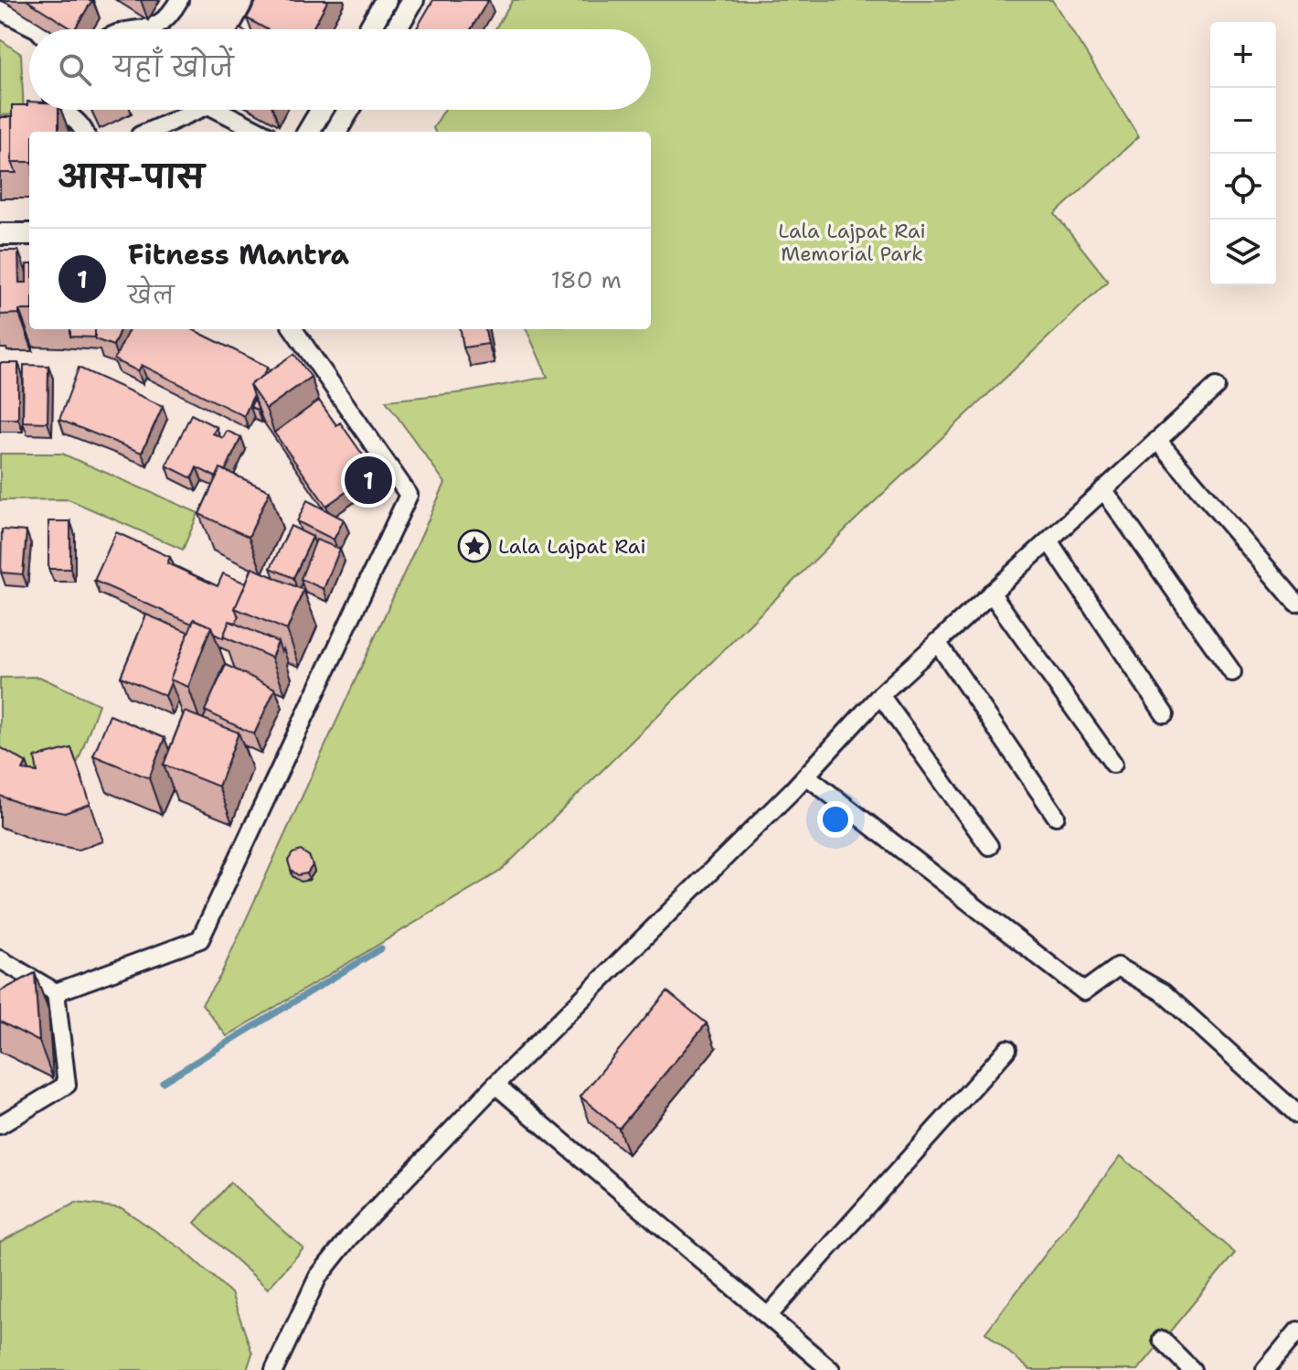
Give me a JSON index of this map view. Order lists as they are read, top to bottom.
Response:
{
  "parks": ["Lala Lajpat Rai Memorial Park"],
  "places": {
    "place": ["Lala Lajpat Rai"]
  },
  "page": {
    "map_buttons": ["+", "−"],
    "search": "यहाँ खोजें",
    "heading": "आस-पास",
    "list": [
      {
        "mark": "1",
        "name": "Fitness Mantra",
        "note": "खेल",
        "value": "180 m"
      }
    ],
    "pins": "1"
  }
}
